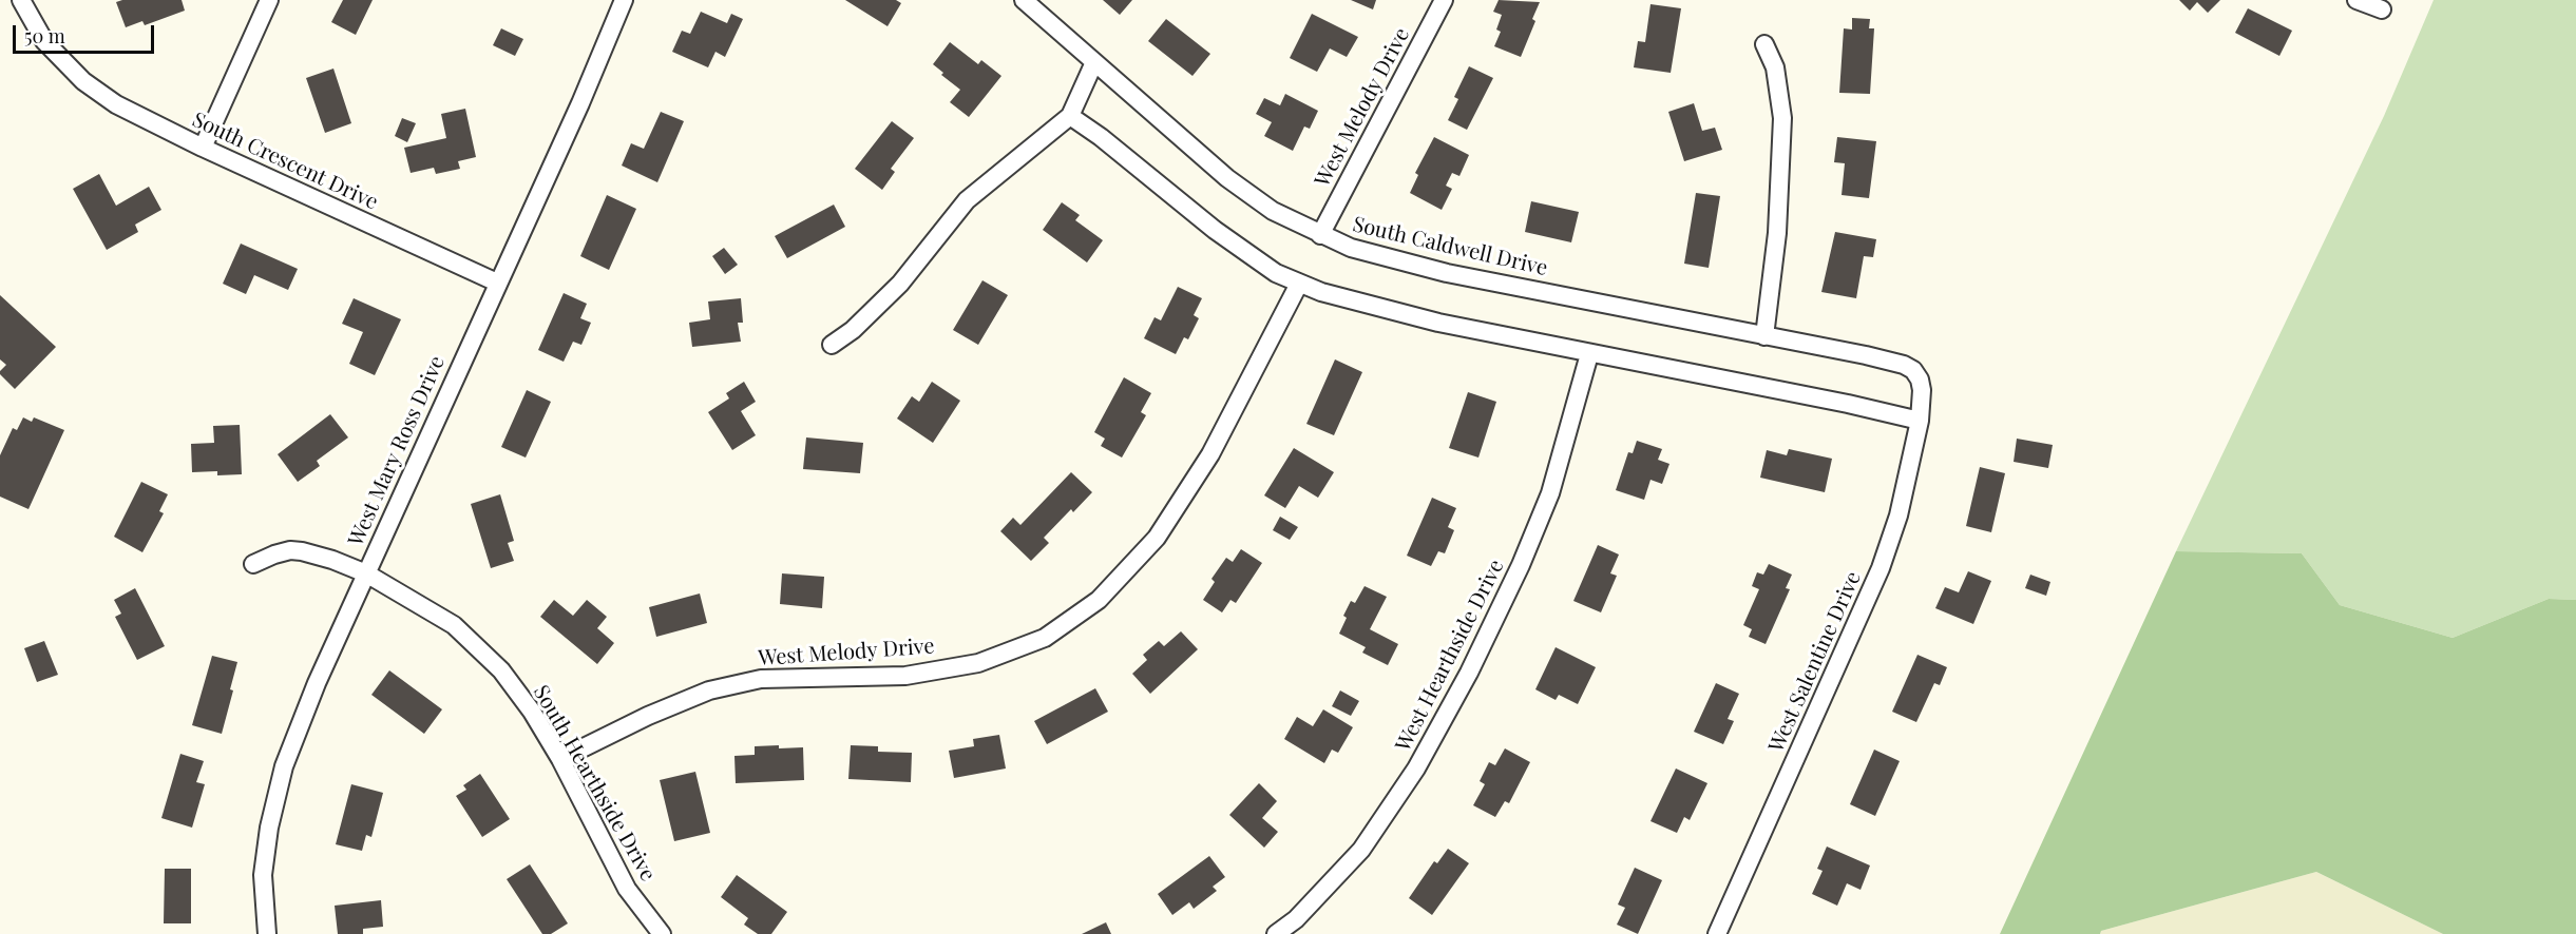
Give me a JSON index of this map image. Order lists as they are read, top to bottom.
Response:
{
  "streets": {
    "street": [
      "West Melody Drive",
      "South Crescent Drive",
      "South Caldwell Drive",
      "West Mary Ross Drive",
      "West Hearthside Drive",
      "West Salentine Drive",
      "South Hearthside Drive"
    ]
  },
  "crossings": [
    ["West Melody Drive", "South Caldwell Drive"],
    ["West Melody Drive", "South Hearthside Drive"],
    ["South Crescent Drive", "West Mary Ross Drive"],
    ["South Caldwell Drive", "West Salentine Drive"],
    ["West Mary Ross Drive", "South Hearthside Drive"]
  ],
  "scale_bar": "50 m"
}
